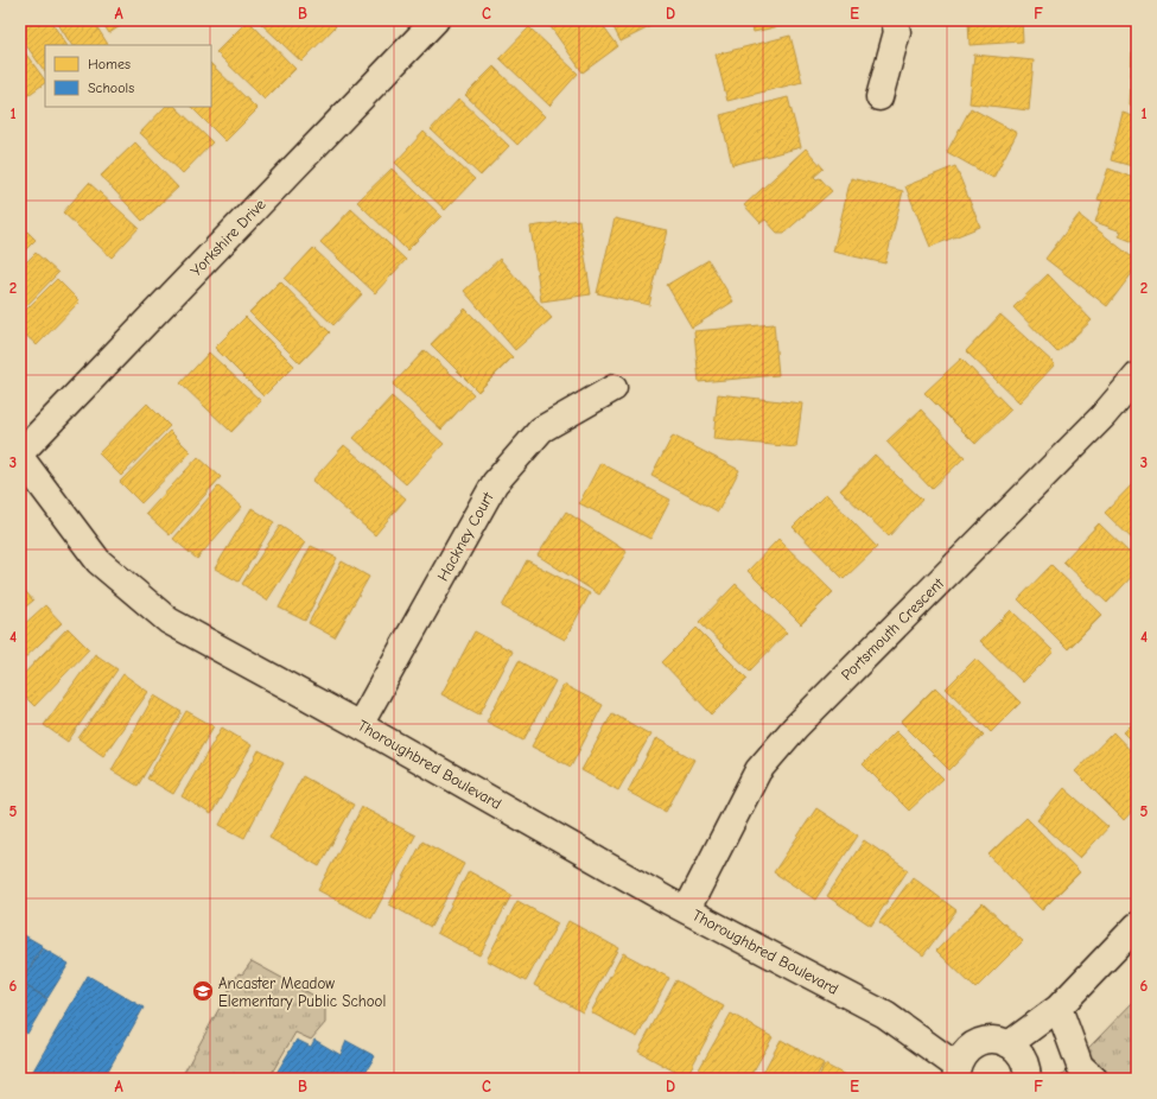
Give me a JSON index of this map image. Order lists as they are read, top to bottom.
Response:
{
  "streets": {
    "street": [
      "Yorkshire Drive",
      "Hackney Court",
      "Portsmouth Crescent",
      "Thoroughbred Boulevard"
    ]
  },
  "crossings": [
    ["Yorkshire Drive", "Thoroughbred Boulevard"],
    ["Hackney Court", "Thoroughbred Boulevard"],
    ["Portsmouth Crescent", "Thoroughbred Boulevard"]
  ],
  "places": {
    "school or university": ["Ancaster Meadow Elementary Public School"]
  },
  "legend": ["Homes", "Schools"],
  "grid": {
    "columns": [
      "A",
      "B",
      "C",
      "D",
      "E",
      "F"
    ],
    "rows": [
      "1",
      "2",
      "3",
      "4",
      "5",
      "6"
    ]
  }
}
